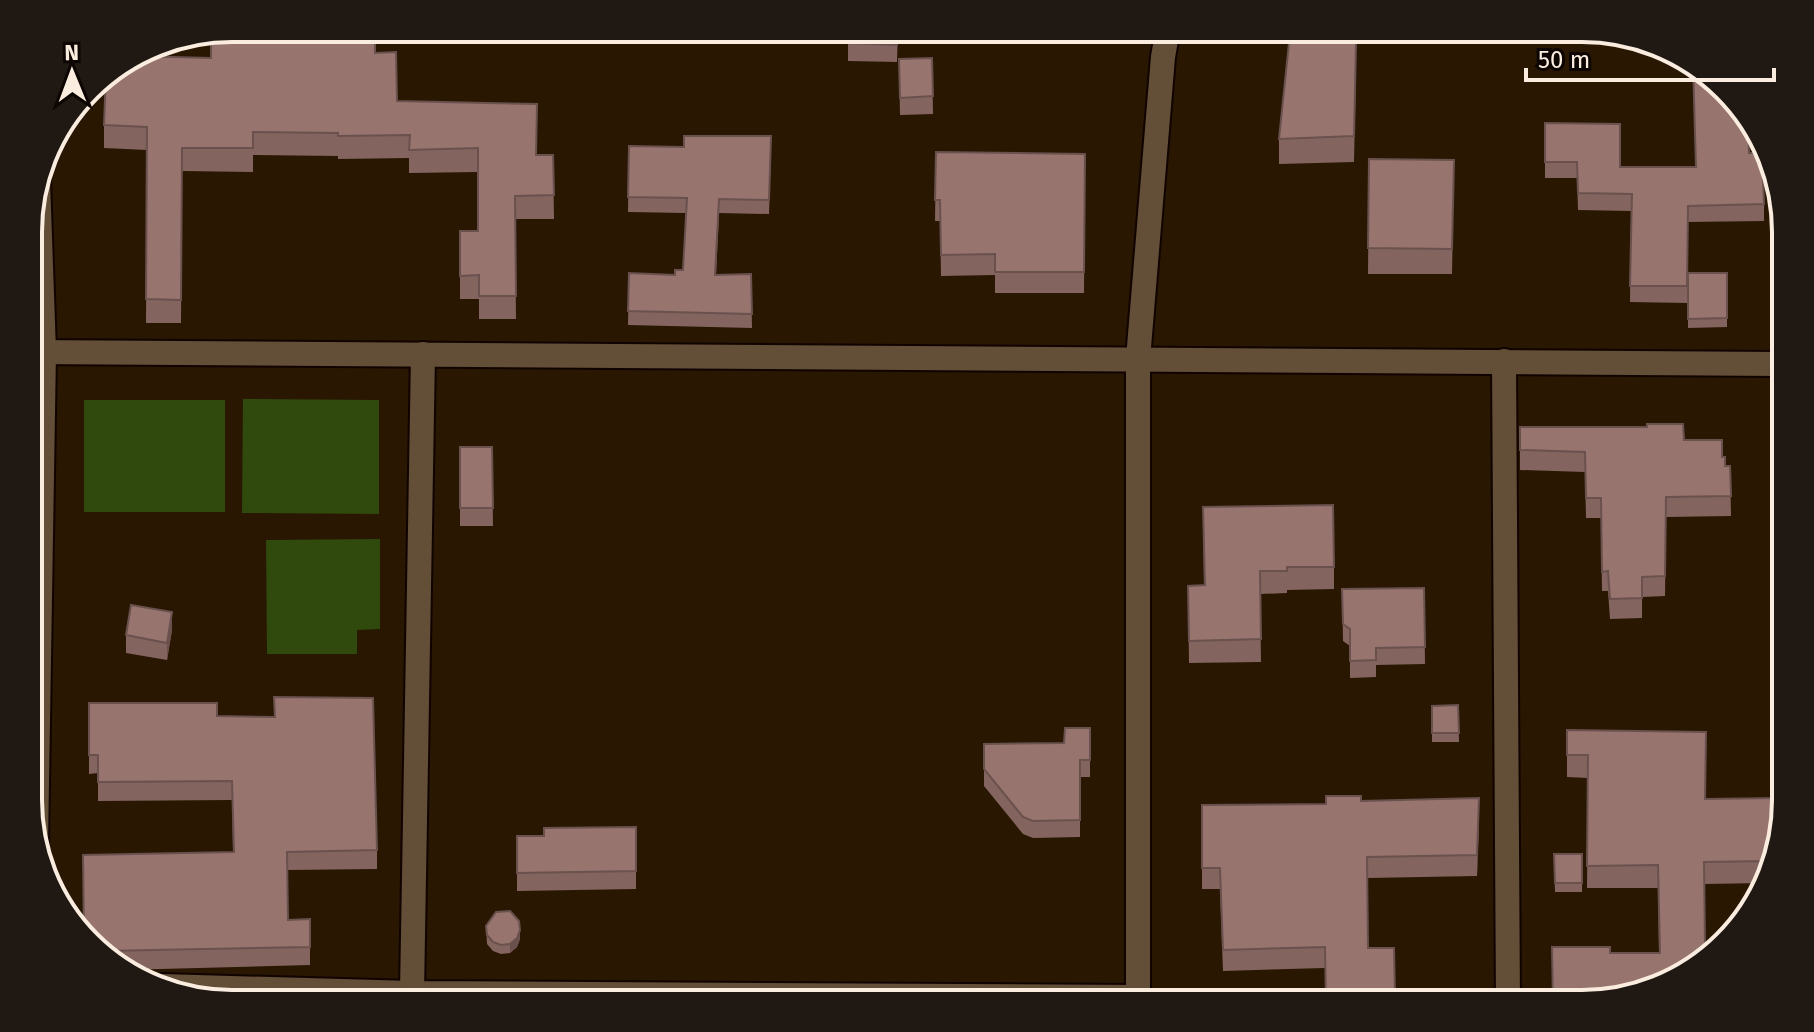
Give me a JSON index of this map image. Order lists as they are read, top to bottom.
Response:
{
  "scale_bar": "50 m",
  "north": "top"
}
